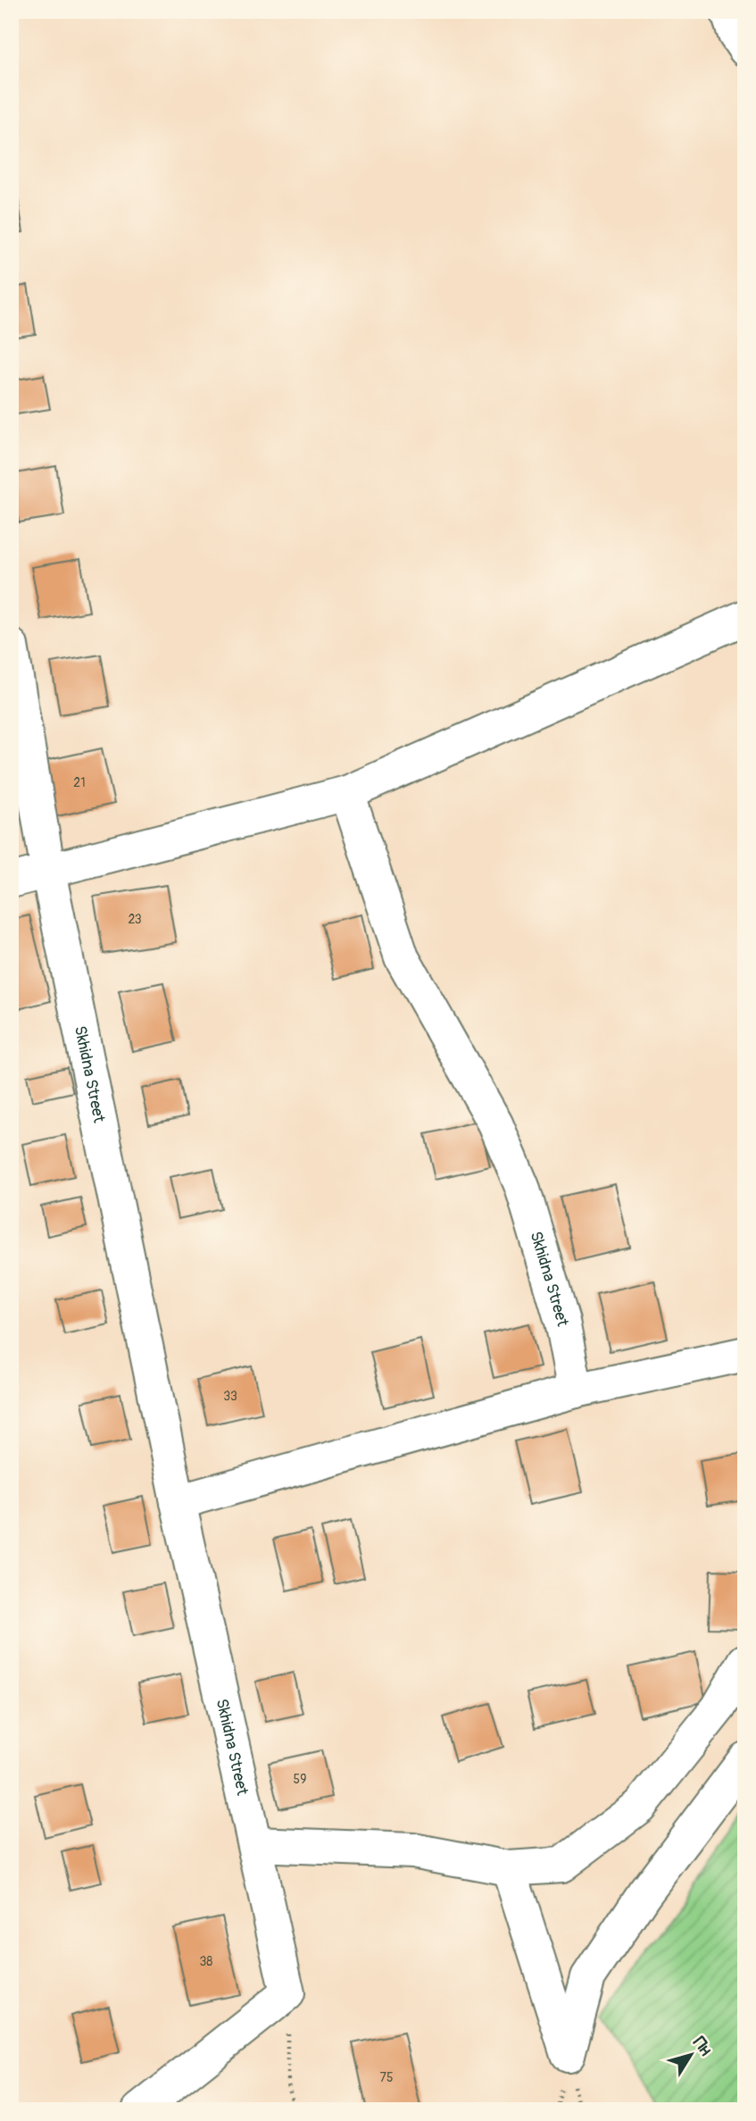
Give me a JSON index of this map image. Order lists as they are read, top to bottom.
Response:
{
  "streets": {
    "street": ["Skhidna Street"]
  },
  "house_numbers": [
    "21",
    "23",
    "33",
    "59",
    "38",
    "75"
  ],
  "north": "top right"
}
